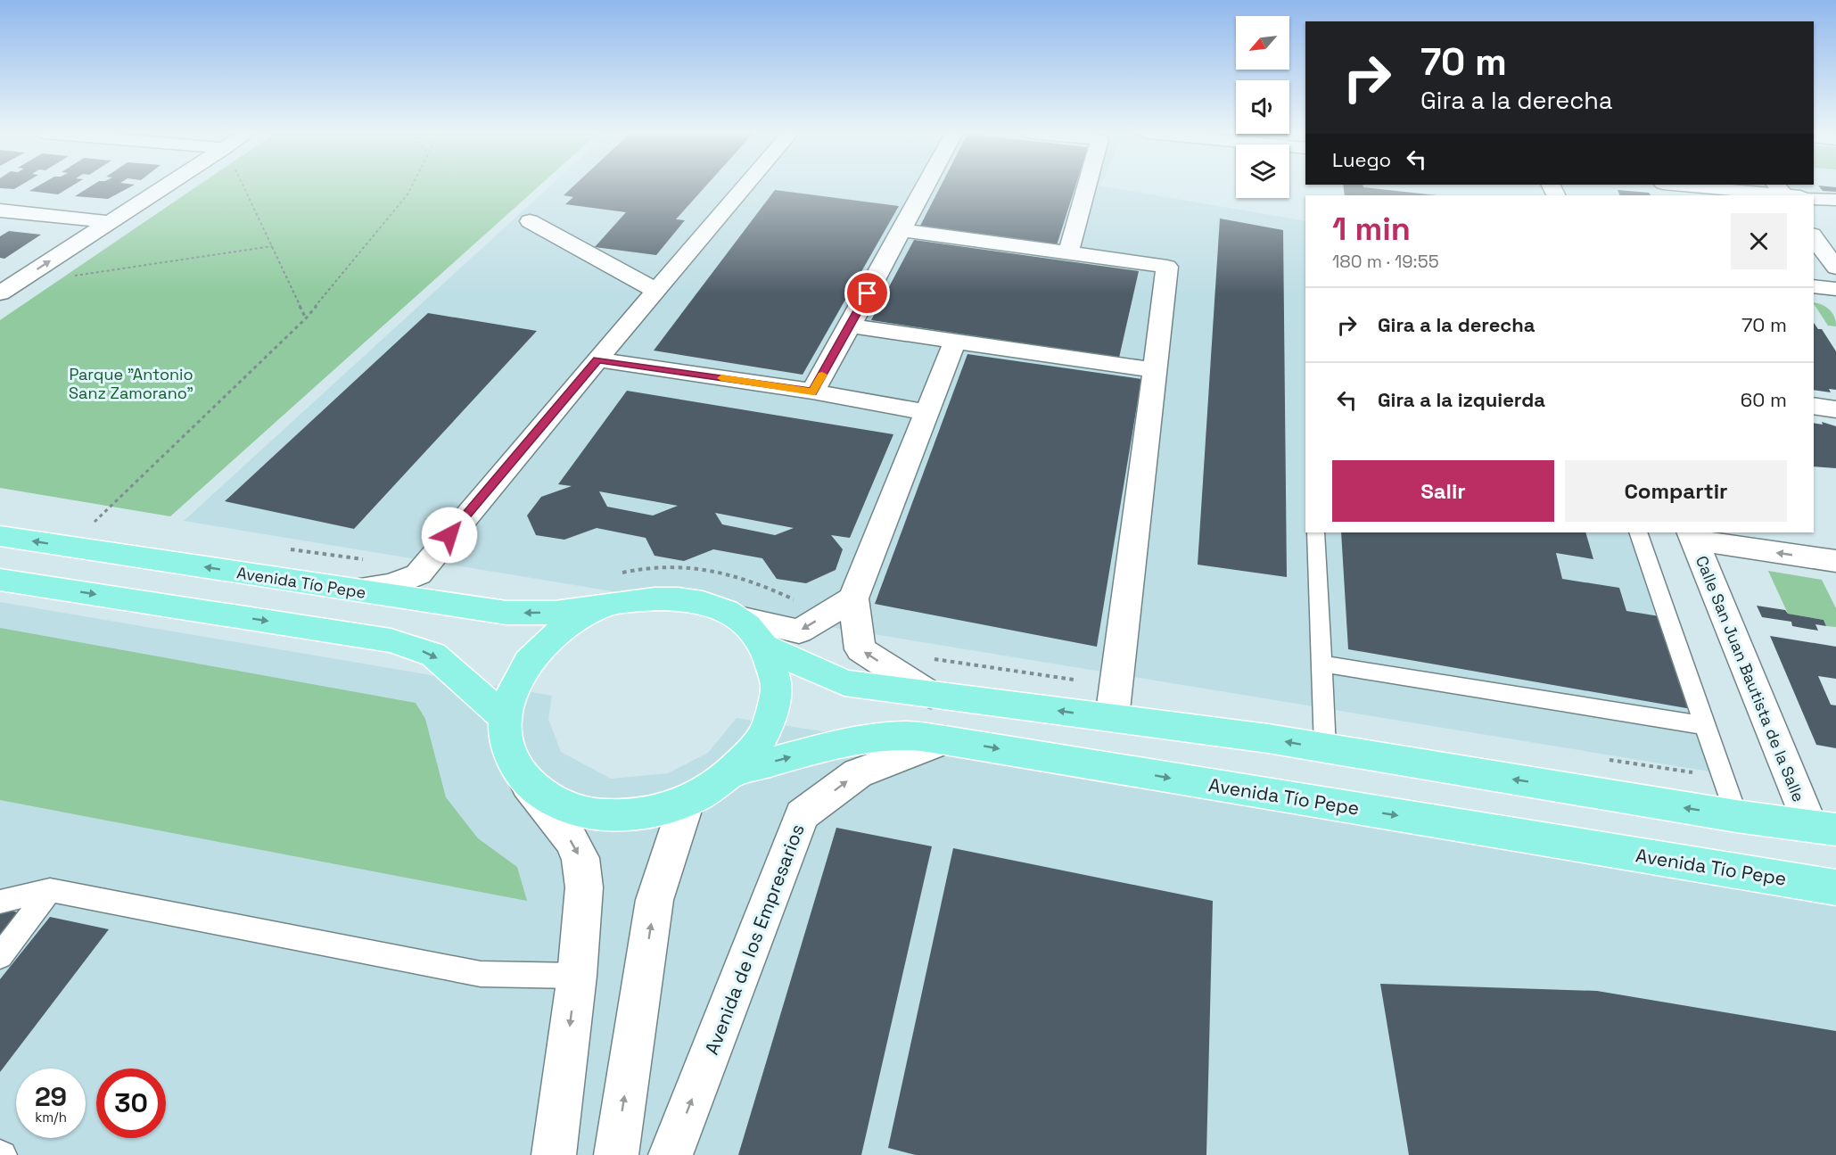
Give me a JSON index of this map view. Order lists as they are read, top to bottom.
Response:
{
  "streets": {
    "main road": ["Avenida Tío Pepe"],
    "street": ["Calle San Juan Bautista de la Salle", "Avenida de los Empresarios"]
  },
  "crossings": [
    ["Avenida Tío Pepe", "Avenida de los Empresarios"]
  ],
  "parks": ["Parque \"Antonio Sanz Zamorano\""],
  "north": "bottom left",
  "page": {
    "turn": ["70 m", "Gira a la derecha"],
    "then": "Luego",
    "heading": ["1 min", "180 m · 19:55"],
    "list": [
      {
        "name": "Gira a la derecha",
        "value": "70 m"
      },
      {
        "name": "Gira a la izquierda",
        "value": "60 m"
      }
    ],
    "buttons": ["Salir", "Compartir"],
    "speed": "29 km/h",
    "limit": "30"
  }
}
